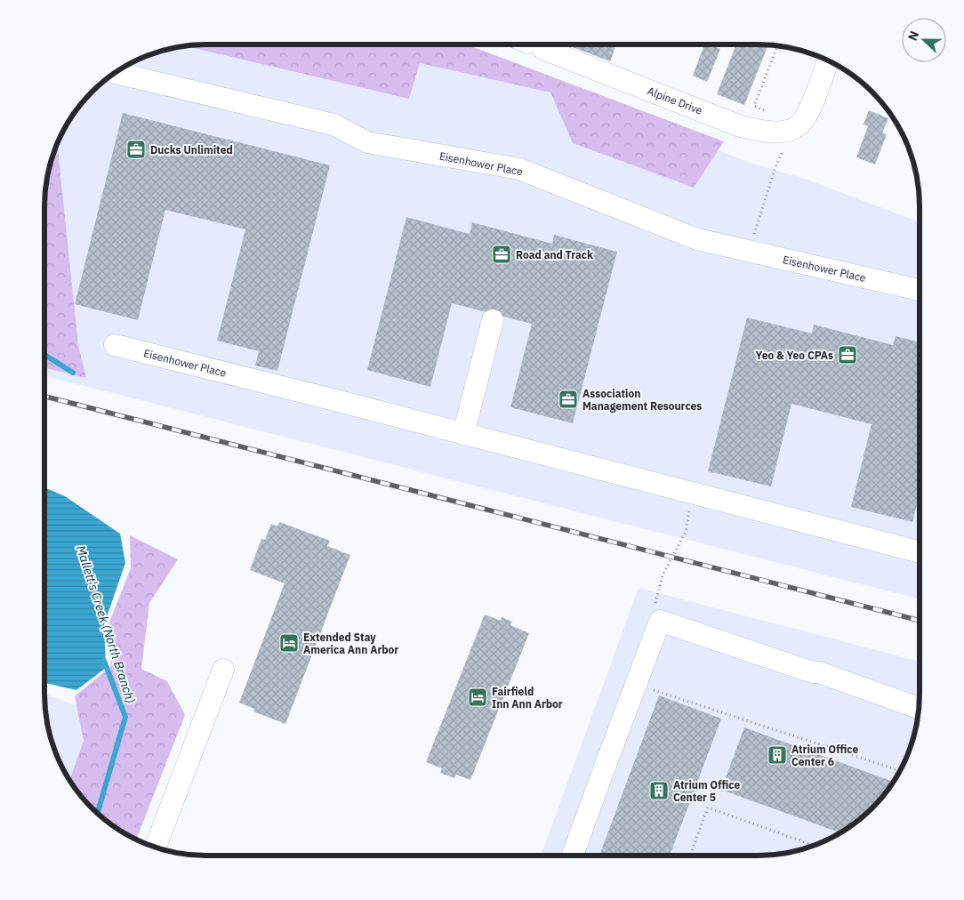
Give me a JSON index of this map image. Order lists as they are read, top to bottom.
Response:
{
  "streets": {
    "street": ["Alpine Drive", "Eisenhower Place"]
  },
  "water": ["Mallett's Creek (North Branch)"],
  "places": {
    "office": [
      "Ducks Unlimited",
      "Road and Track",
      "Yeo & Yeo CPAs",
      "Association Management Resources"
    ],
    "hotel": ["Extended Stay America Ann Arbor", "Fairfield Inn Ann Arbor"],
    "building": ["Atrium Office Center 6", "Atrium Office Center 5"]
  },
  "north": "left"
}
